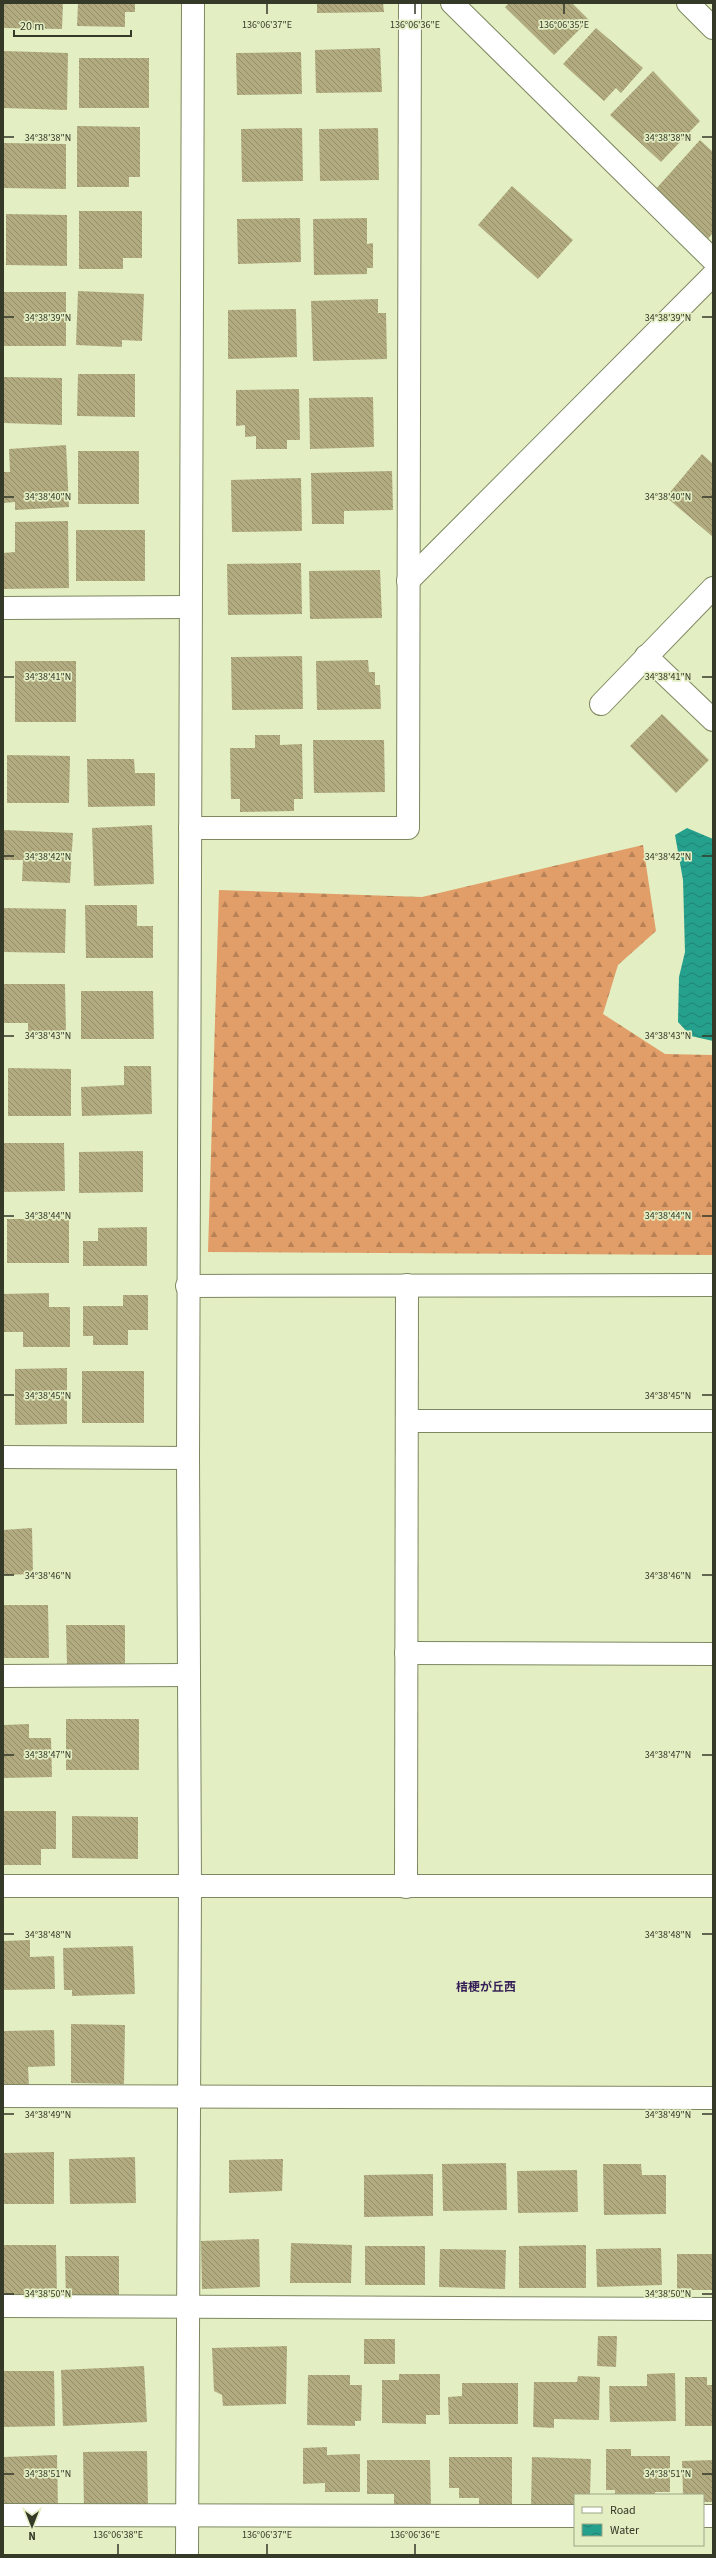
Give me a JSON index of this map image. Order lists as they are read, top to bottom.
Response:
{
  "districts": ["桔梗が丘西"],
  "legend": ["Road", "Water"],
  "scale_bar": "20 m",
  "north": "bottom",
  "coordinates": [
    "136°06'37\"E",
    "136°06'36\"E",
    "136°06'35\"E",
    "34°38'38\"N",
    "34°38'39\"N",
    "34°38'40\"N",
    "34°38'41\"N",
    "34°38'42\"N",
    "34°38'43\"N",
    "34°38'44\"N",
    "34°38'45\"N",
    "34°38'46\"N",
    "34°38'47\"N",
    "34°38'48\"N",
    "34°38'49\"N",
    "34°38'50\"N",
    "34°38'51\"N",
    "136°06'38\"E"
  ]
}
